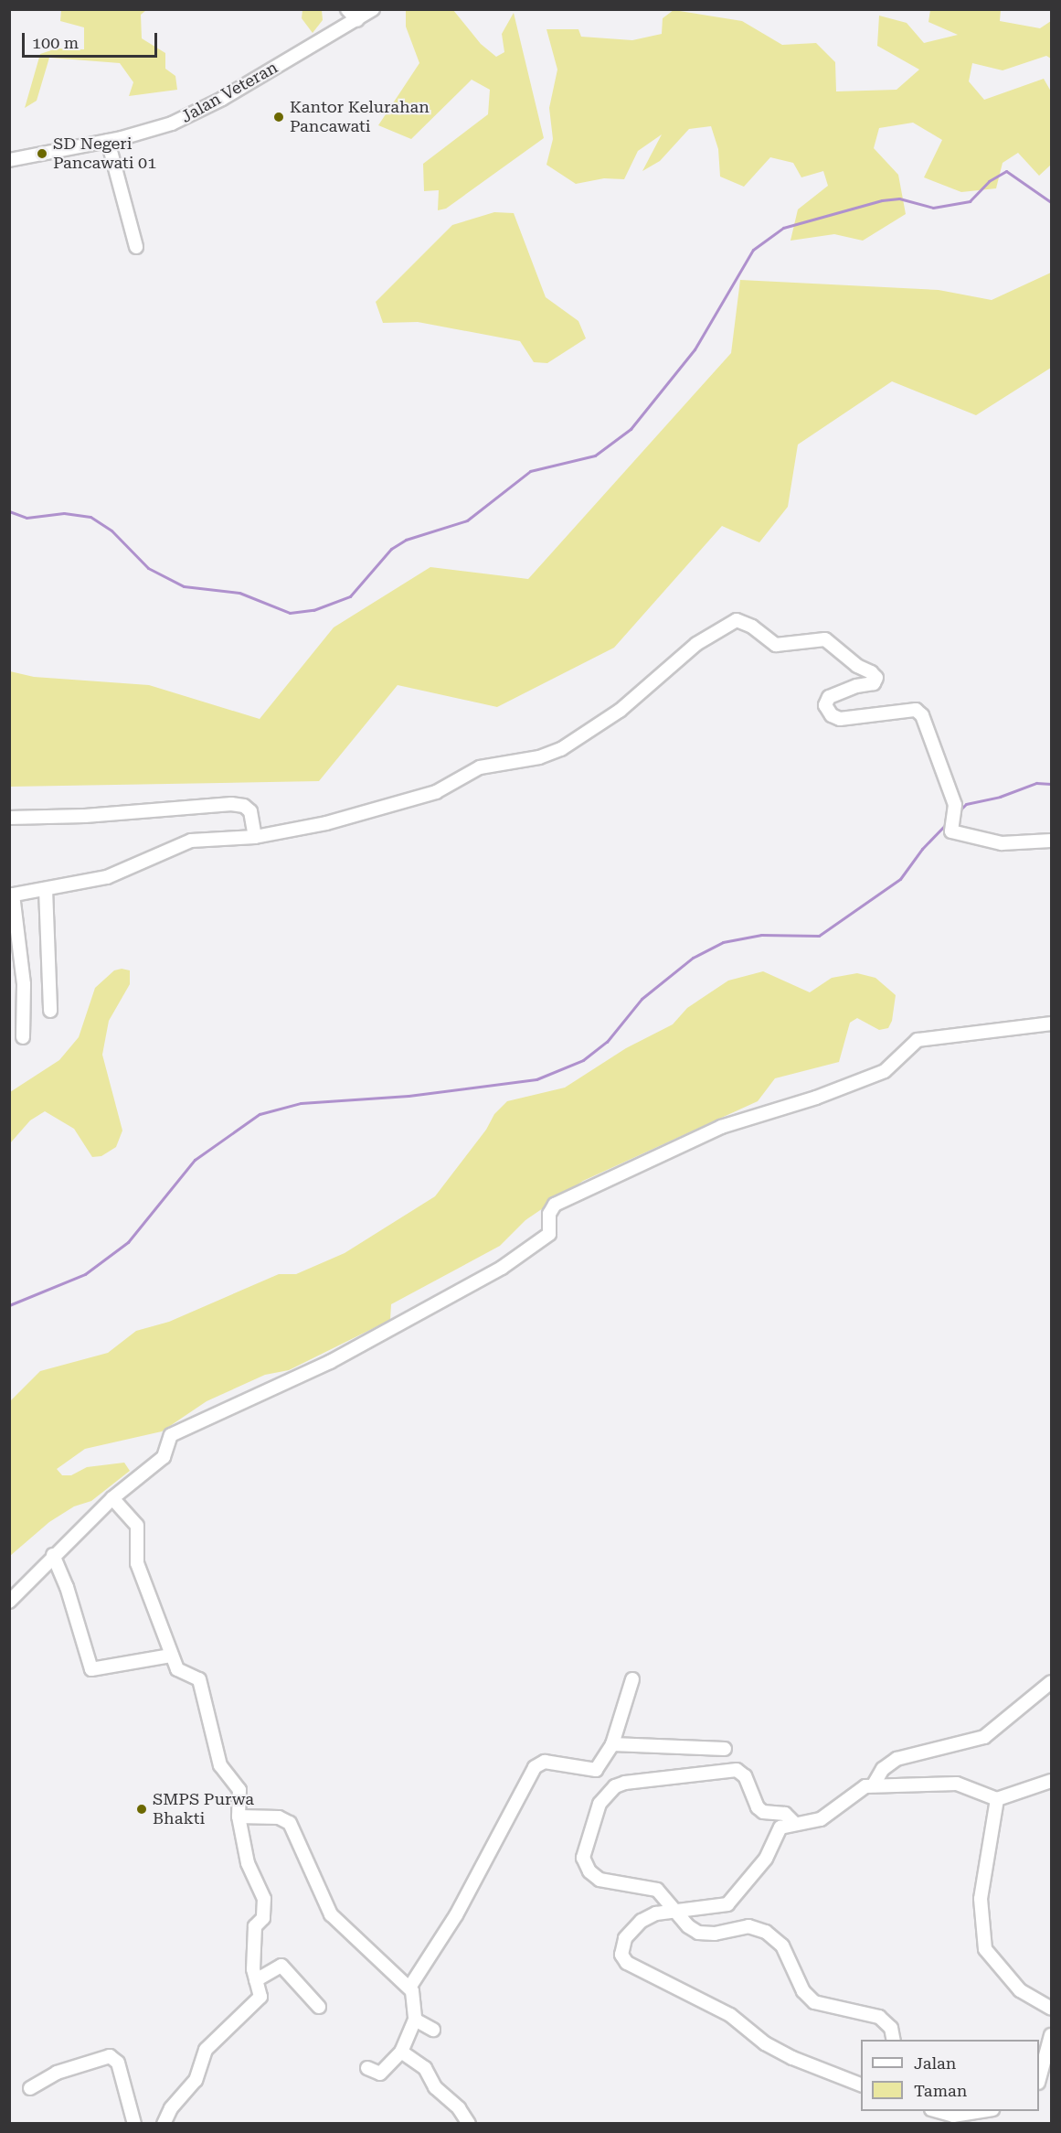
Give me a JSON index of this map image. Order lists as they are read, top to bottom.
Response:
{
  "streets": {
    "street": ["Jalan Veteran"]
  },
  "places": ["Kantor Kelurahan Pancawati", "SD Negeri Pancawati 01", "SMPS Purwa Bhakti"],
  "legend": ["Jalan", "Taman"],
  "scale_bar": "100 m"
}
